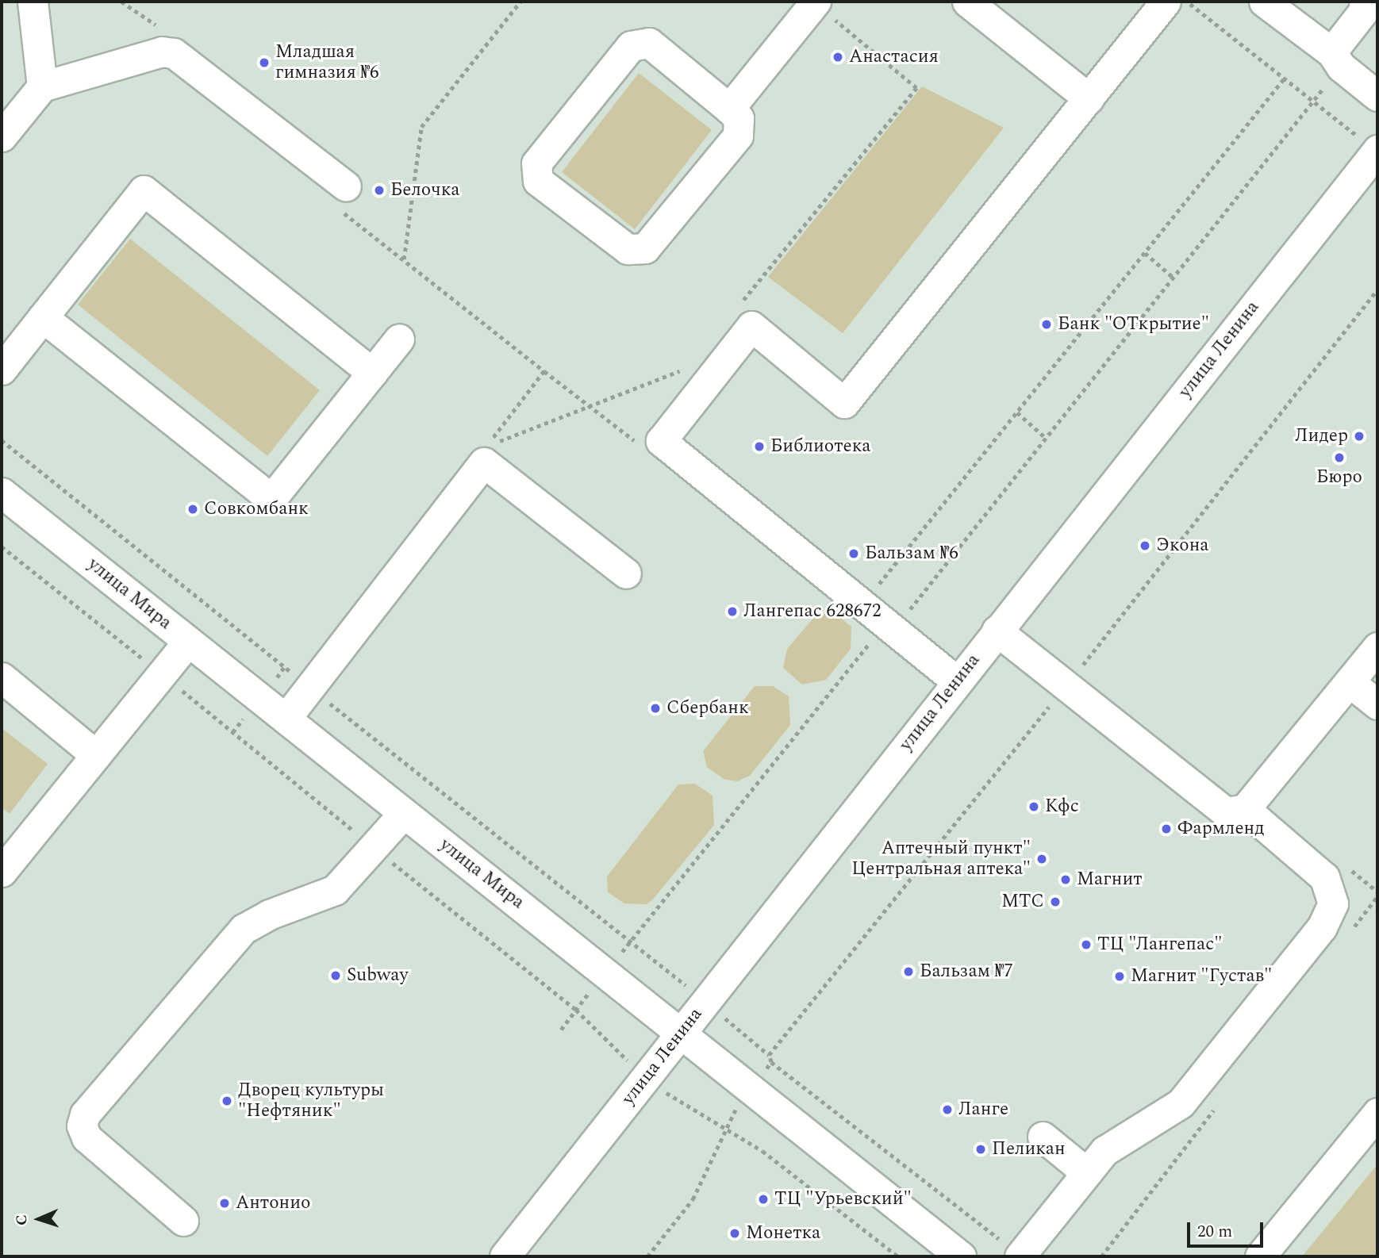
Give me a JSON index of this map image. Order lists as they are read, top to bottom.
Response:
{
  "streets": {
    "street": ["улица Ленина", "улица Мира"]
  },
  "crossings": [
    ["улица Ленина", "улица Мира"]
  ],
  "places": [
    "Анастасия",
    "Младшая гимназия №6",
    "Белочка",
    "Банк \"ОТкрытие\"",
    "Лидер",
    "Библиотека",
    "Бюро",
    "Совкомбанк",
    "Экона",
    "Бальзам №6",
    "Лангепас 628672",
    "Сбербанк",
    "Кфс",
    "Фармленд",
    "Аптечный пункт\" Центральная аптека\"",
    "Магнит",
    "МТС",
    "ТЦ \"Лангепас\"",
    "Бальзам №7",
    "Subway",
    "Магнит \"Густав\"",
    "Дворец культуры \"Нефтяник\"",
    "Ланге",
    "Пеликан",
    "ТЦ \"Урьевский\"",
    "Антонио",
    "Монетка"
  ],
  "scale_bar": "20 m",
  "north": "left"
}
